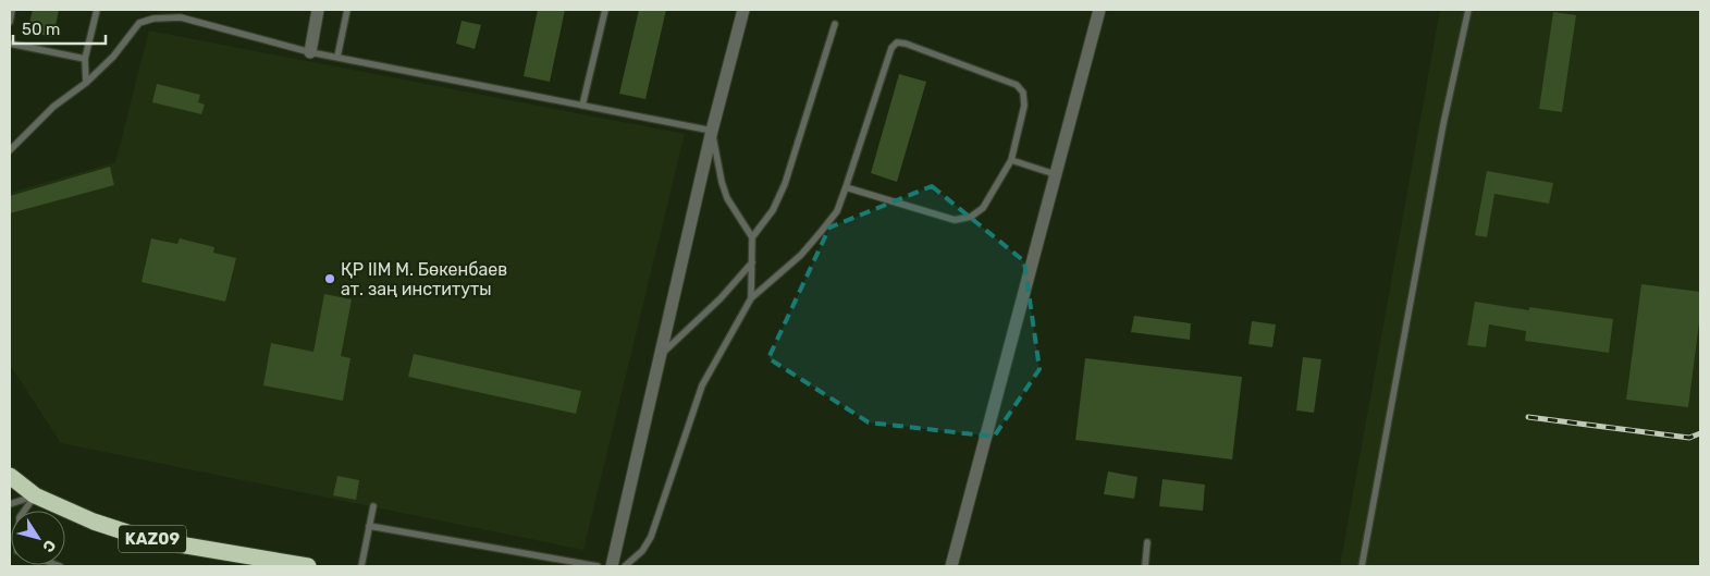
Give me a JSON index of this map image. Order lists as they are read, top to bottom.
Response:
{
  "streets": {
    "highway": ["KAZ09"]
  },
  "places": ["ҚР ІІМ М. Бөкенбаев ат. заң институты"],
  "scale_bar": "50 m",
  "north": "bottom right"
}
